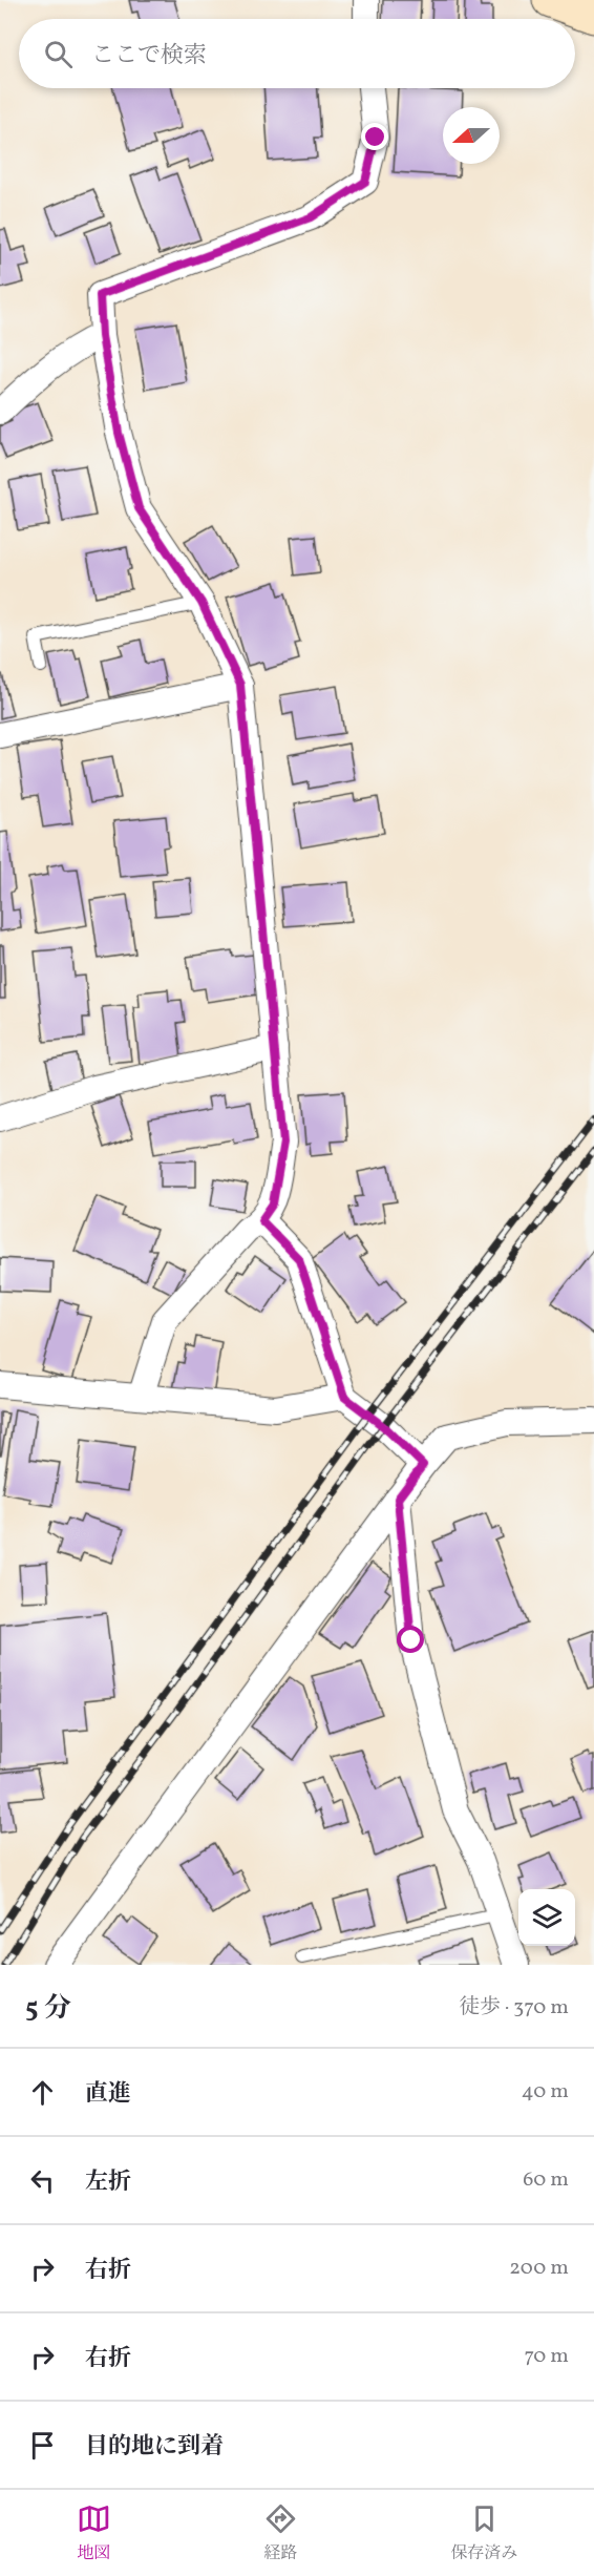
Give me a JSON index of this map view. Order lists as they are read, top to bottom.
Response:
{
  "north": "left",
  "page": {
    "search": "ここで検索",
    "heading": ["5 分", "徒歩 · 370 m"],
    "list": [
      ["直進", "40 m"],
      ["左折", "60 m"],
      ["右折", "200 m"],
      ["右折", "70 m"],
      "目的地に到着"
    ],
    "nav": ["地図", "経路", "保存済み"]
  }
}
